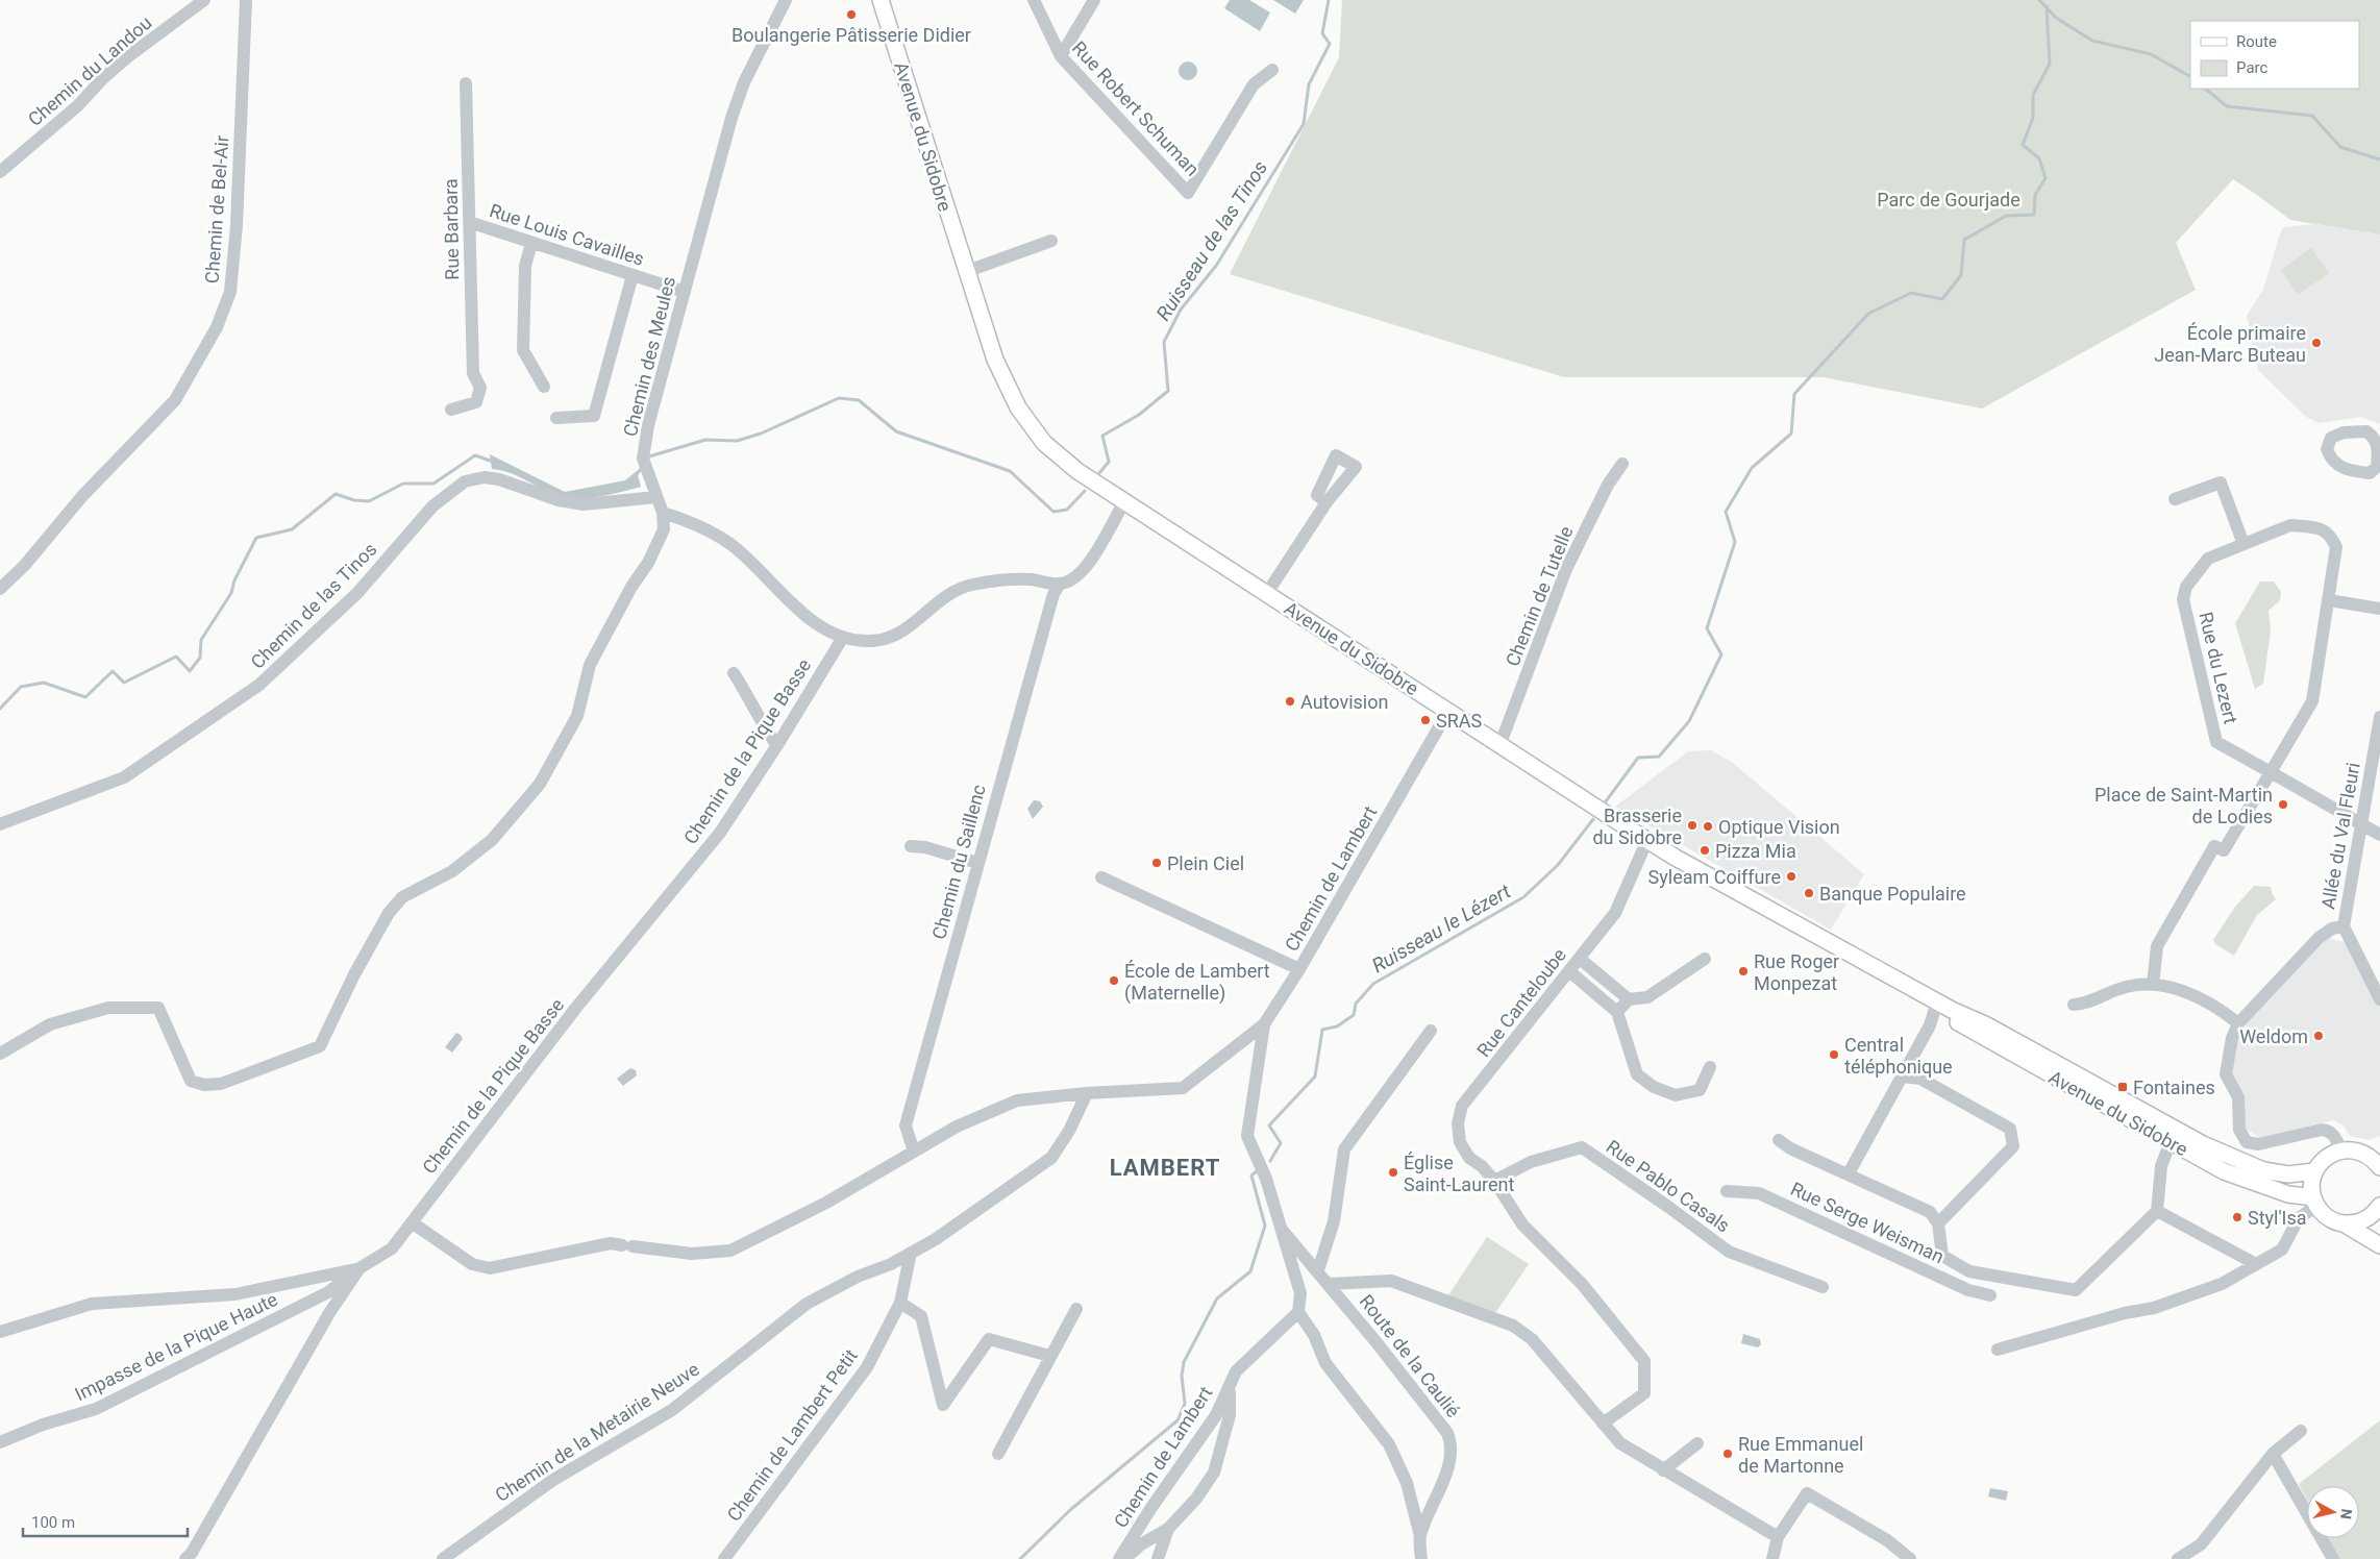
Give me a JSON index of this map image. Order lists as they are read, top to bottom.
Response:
{
  "streets": {
    "main road": ["Avenue du Sidobre"],
    "street": [
      "Chemin du Landou",
      "Rue Robert Schuman",
      "Chemin de Bel-Air",
      "Rue Barbara",
      "Rue Louis Cavailles",
      "Chemin des Meules",
      "Chemin de Tutelle",
      "Chemin de las Tinos",
      "Rue du Lezert",
      "Chemin de la Pique Basse",
      "Allée du Val Fleuri",
      "Chemin du Saillenc",
      "Chemin de Lambert",
      "Rue Canteloube",
      "Rue Pablo Casals",
      "Rue Serge Weisman",
      "Impasse de la Pique Haute",
      "Route de la Caulié",
      "Chemin de la Metairie Neuve",
      "Chemin de Lambert Petit"
    ]
  },
  "crossings": [
    ["Avenue du Sidobre", "Chemin de Tutelle"],
    ["Avenue du Sidobre", "Chemin de Lambert"],
    ["Avenue du Sidobre", "Rue Canteloube"],
    ["Rue Barbara", "Rue Louis Cavailles"],
    ["Rue Louis Cavailles", "Chemin des Meules"],
    ["Chemin des Meules", "Chemin de las Tinos"],
    ["Chemin de la Pique Basse", "Impasse de la Pique Haute"],
    ["Chemin de Lambert", "Route de la Caulié"],
    ["Rue Canteloube", "Rue Pablo Casals"],
    ["Chemin de la Metairie Neuve", "Chemin de Lambert Petit"]
  ],
  "districts": ["LAMBERT"],
  "water": ["Ruisseau de las Tinos", "Ruisseau le Lézert"],
  "parks": ["Parc de Gourjade"],
  "places": {
    "other": [
      "Boulangerie Pâtisserie Didier",
      "École primaire Jean-Marc Buteau",
      "Autovision",
      "SRAS",
      "Place de Saint-Martin de Lodies",
      "Brasserie du Sidobre",
      "Optique Vision",
      "Pizza Mia",
      "Plein Ciel",
      "Syleam Coiffure",
      "Banque Populaire",
      "Rue Roger Monpezat",
      "École de Lambert (Maternelle)",
      "Weldom",
      "Central téléphonique",
      "Église Saint-Laurent",
      "Styl'Isa",
      "Rue Emmanuel de Martonne"
    ],
    "transit": ["Fontaines"]
  },
  "legend": ["Route", "Parc"],
  "scale_bar": "100 m",
  "north": "right"
}
